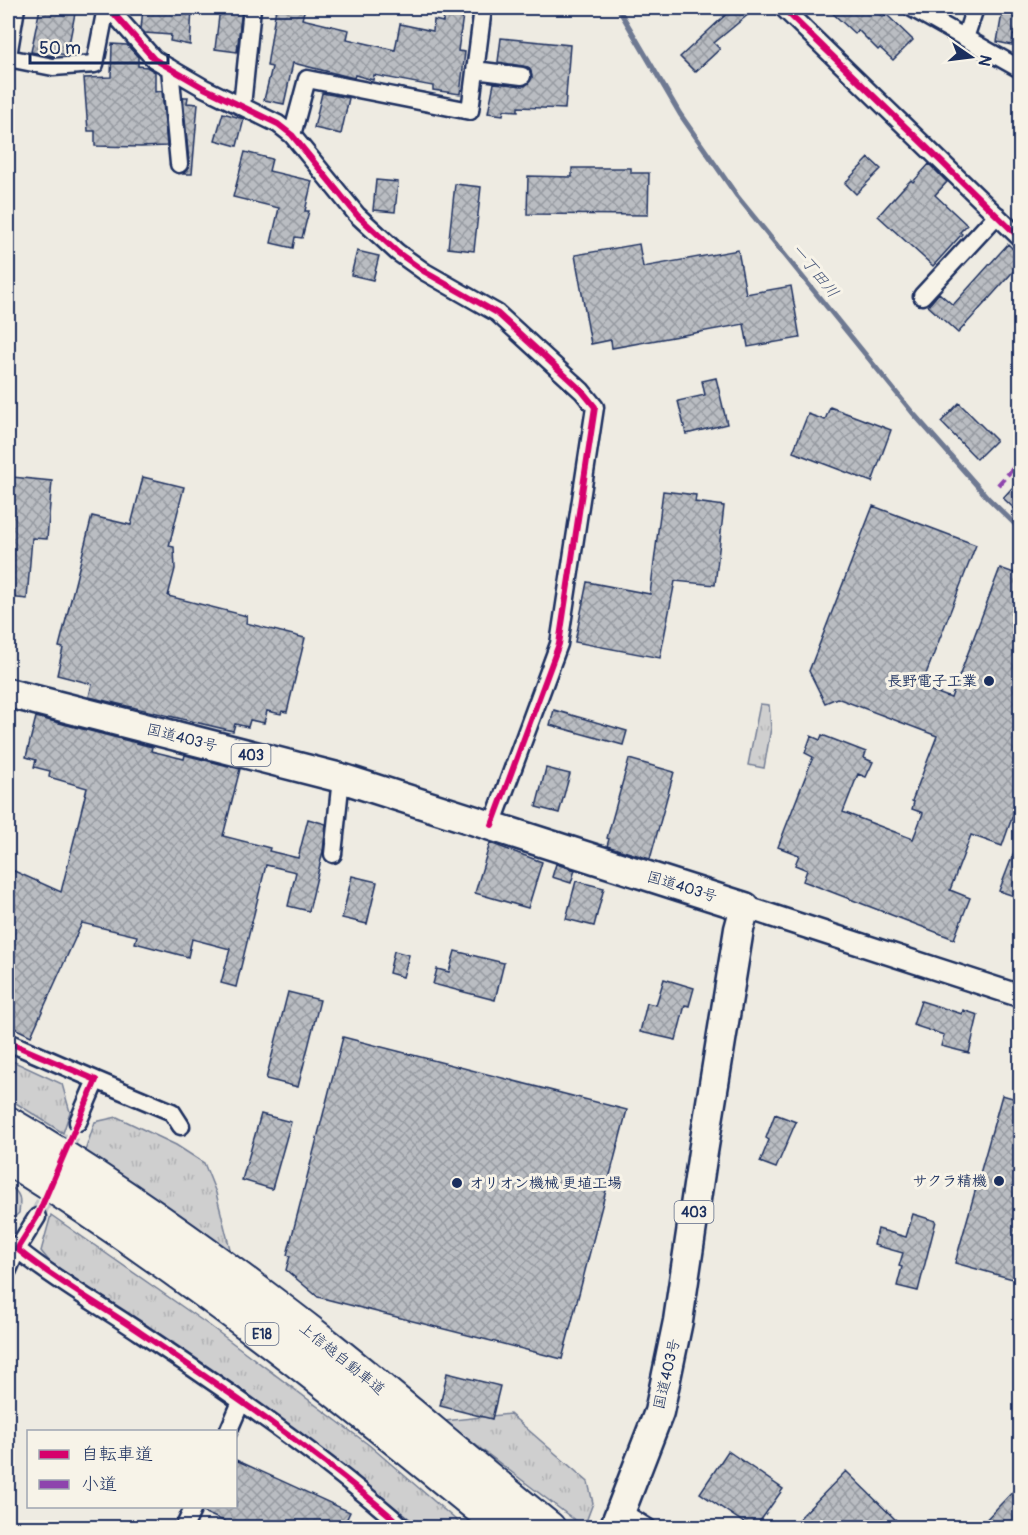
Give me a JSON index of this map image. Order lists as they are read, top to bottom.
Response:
{
  "streets": {
    "highway": [
      "国道403号",
      "403",
      "E18",
      "上信越自動車道"
    ]
  },
  "water": ["一丁田川"],
  "places": ["長野電子工業", "サクラ精機", "オリオン機械 更埴工場"],
  "legend": ["自転車道", "小道"],
  "scale_bar": "50 m",
  "north": "right"
}
